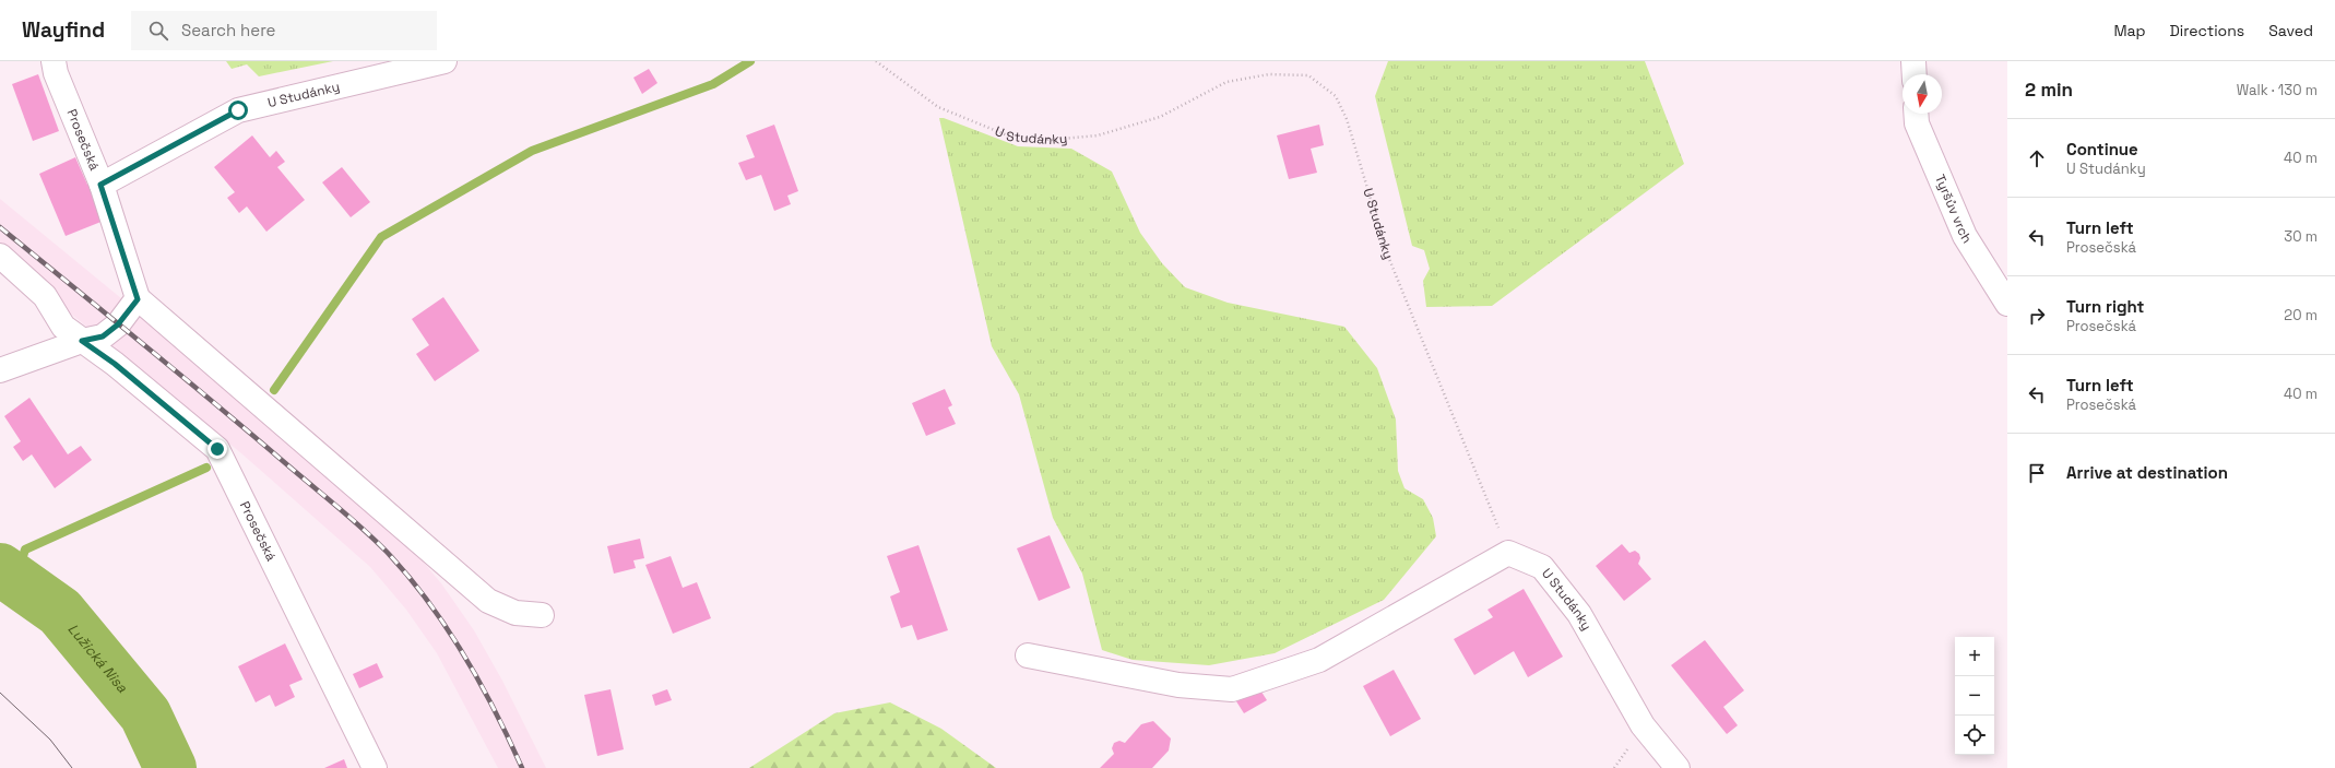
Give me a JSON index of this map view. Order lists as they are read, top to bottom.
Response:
{
  "streets": {
    "street": ["U Studánky", "Prosečská", "Tyršův vrch"]
  },
  "crossings": [
    ["U Studánky", "Prosečská"]
  ],
  "water": ["Lužická Nisa"],
  "north": "bottom",
  "page": {
    "header": "Wayfind",
    "search": "Search here",
    "nav": ["Map", "Directions", "Saved"],
    "heading": ["2 min", "Walk · 130 m"],
    "list": [
      ["Continue", "U Studánky", "40 m"],
      ["Turn left", "Prosečská", "30 m"],
      ["Turn right", "Prosečská", "20 m"],
      ["Turn left", "Prosečská", "40 m"],
      "Arrive at destination"
    ],
    "map_buttons": ["+", "−"]
  }
}
